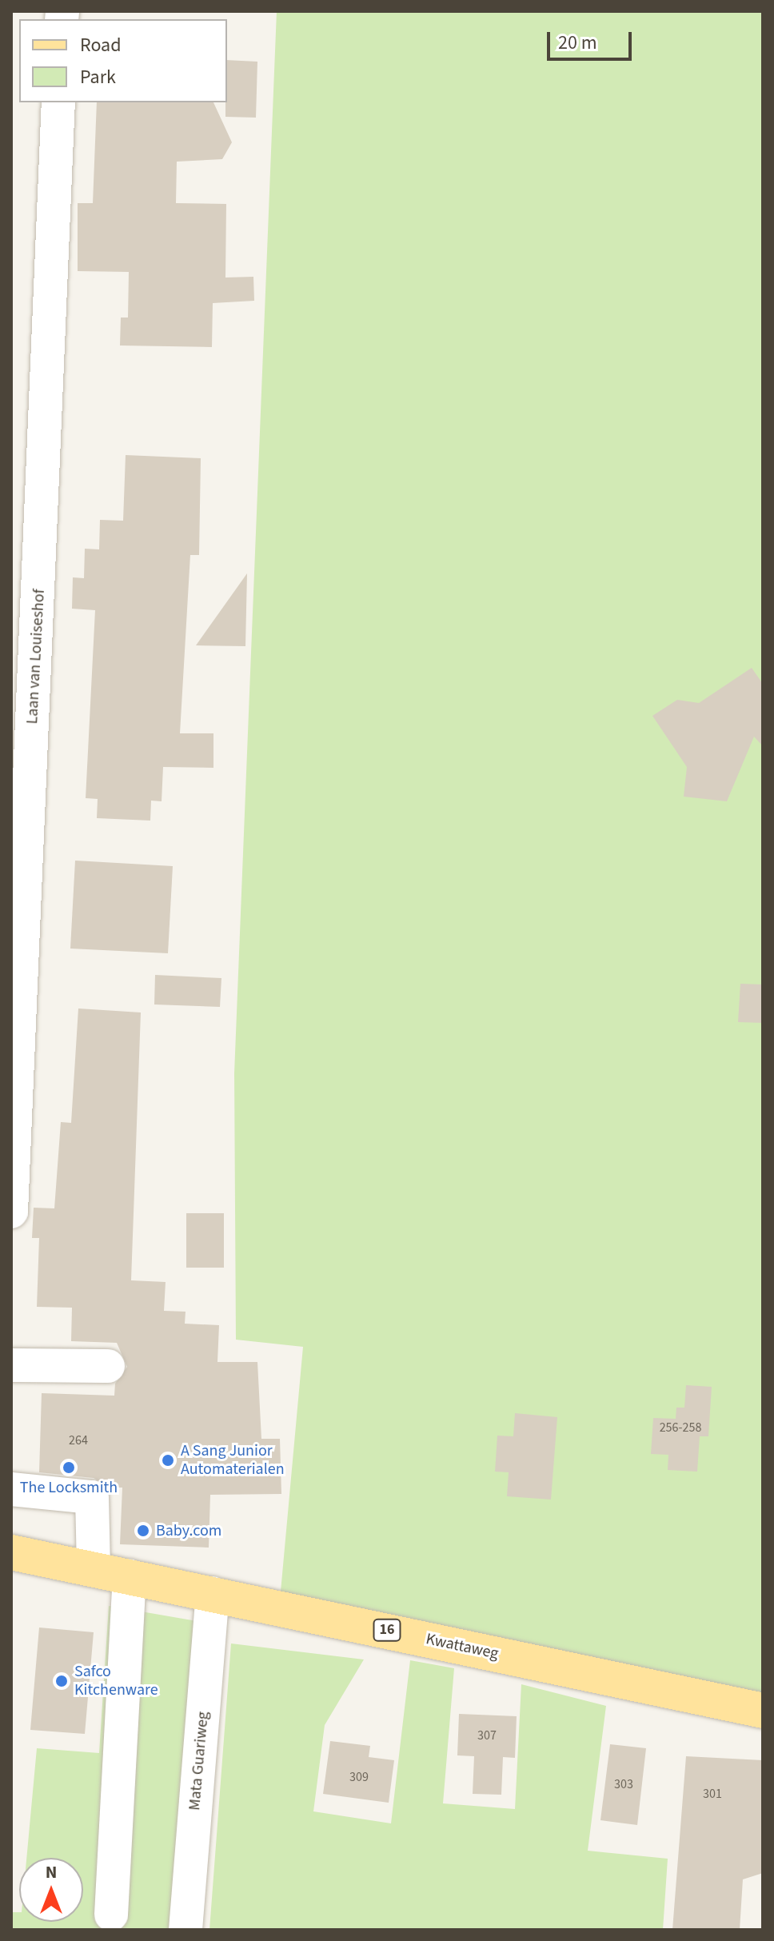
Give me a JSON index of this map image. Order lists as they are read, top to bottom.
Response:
{
  "streets": {
    "main road": ["16", "Kwattaweg"],
    "street": ["Laan van Louiseshof", "Mata Guariweg"]
  },
  "crossings": [
    ["Kwattaweg", "Mata Guariweg"]
  ],
  "places": [
    "A Sang Junior Automaterialen",
    "The Locksmith",
    "Baby.com",
    "Safco Kitchenware"
  ],
  "house_numbers": [
    "256-258",
    "264",
    "307",
    "309",
    "303",
    "301"
  ],
  "legend": ["Road", "Park"],
  "scale_bar": "20 m",
  "north": "top"
}
